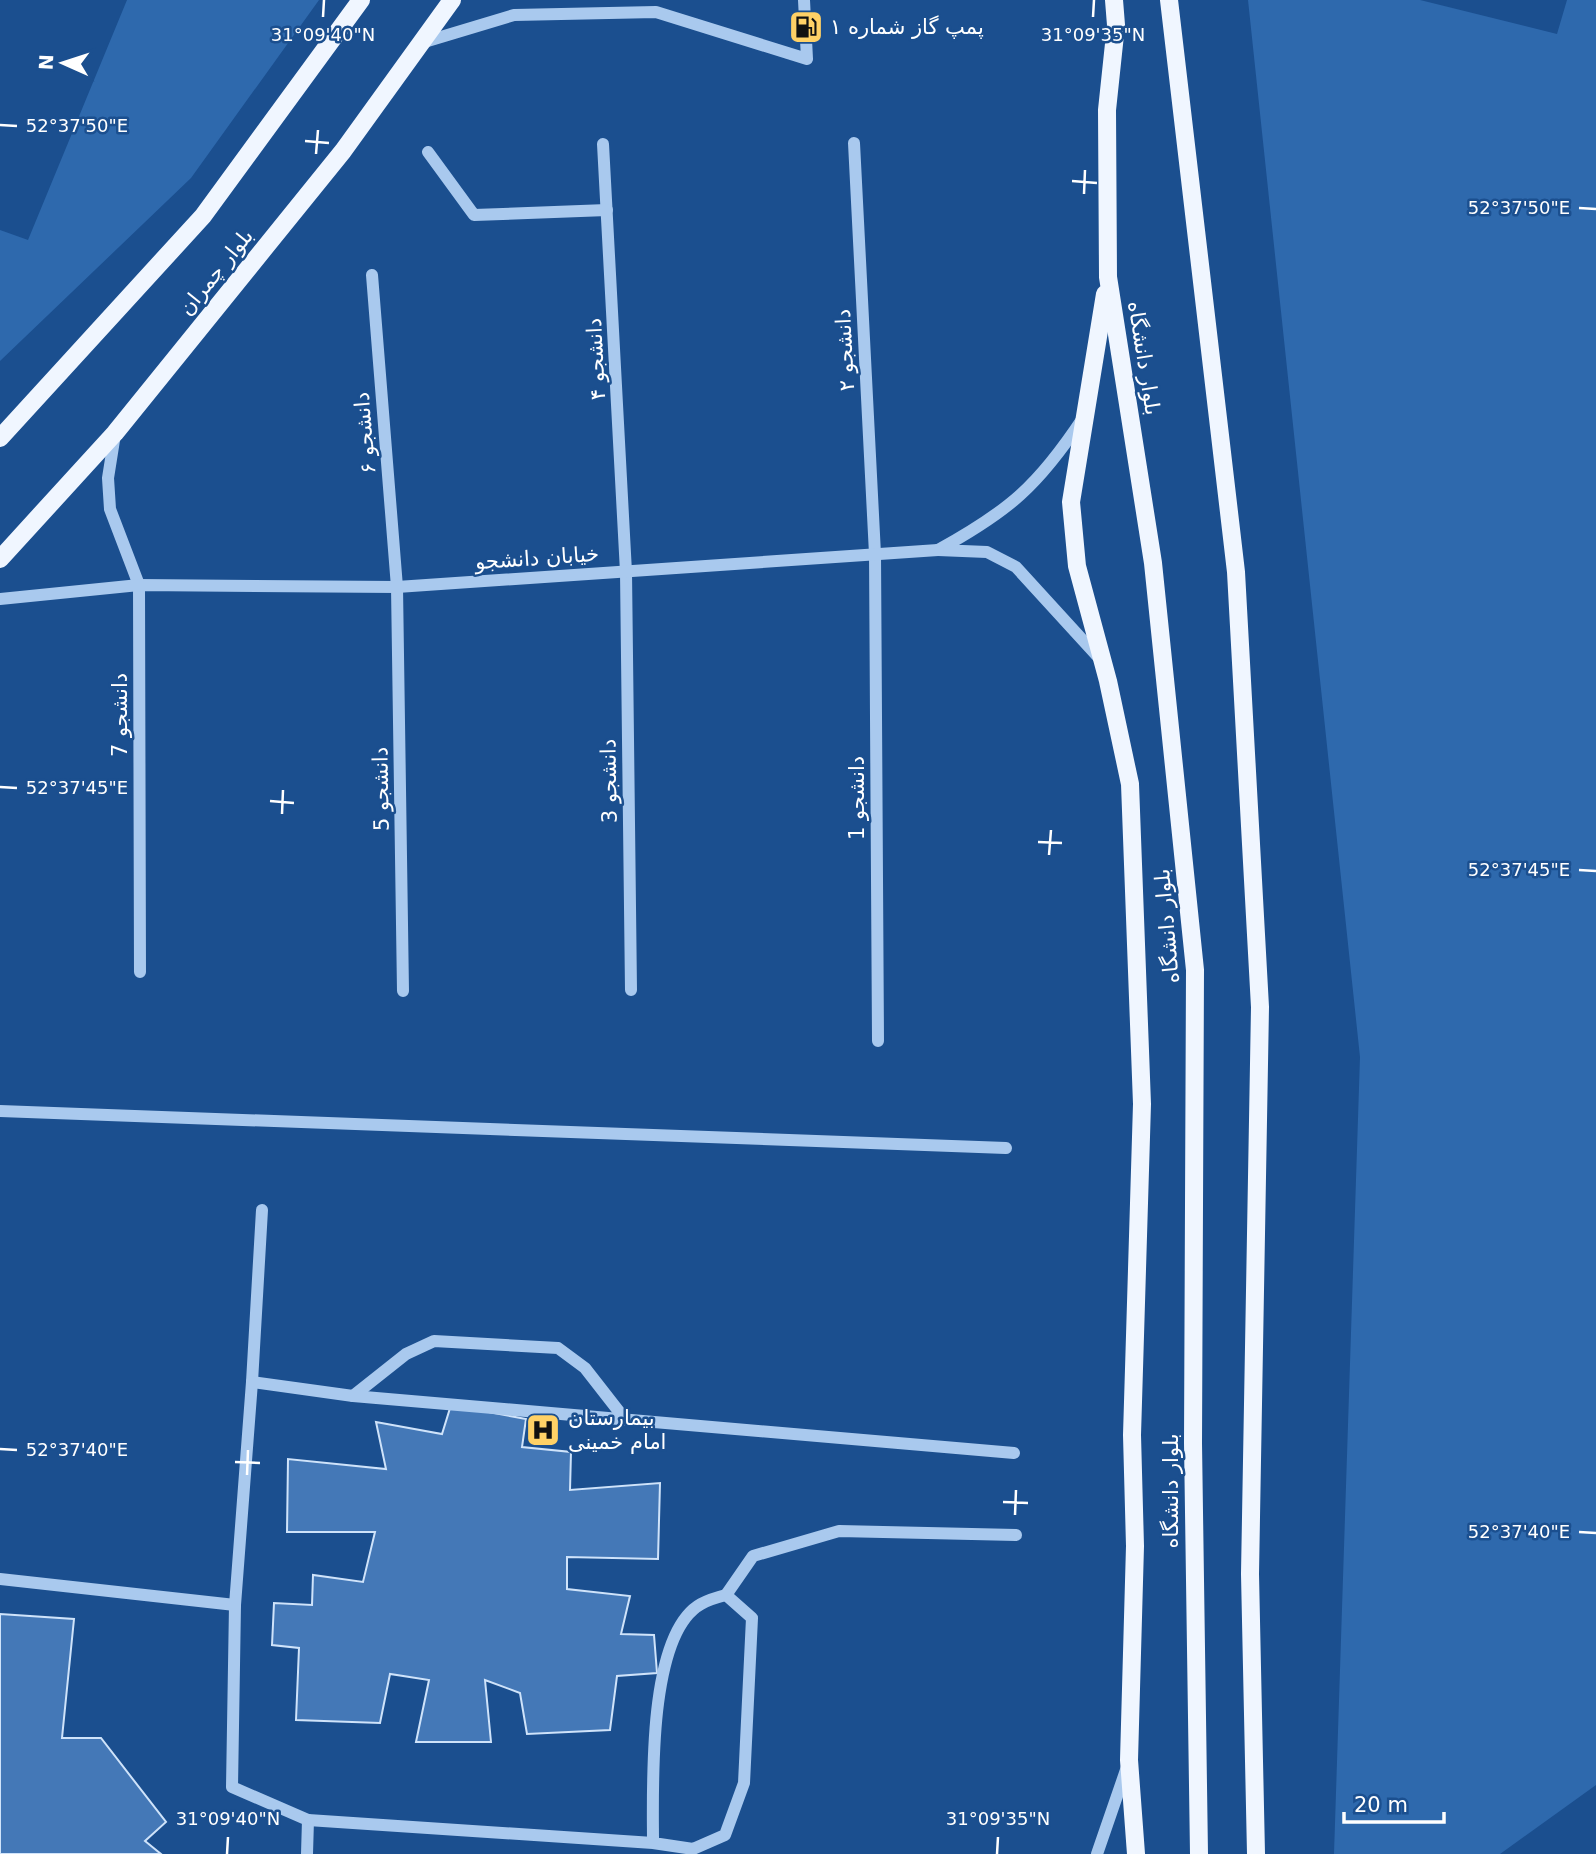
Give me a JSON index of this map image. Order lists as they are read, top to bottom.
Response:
{
  "streets": {
    "main road": ["بلوار چمران", "بلوار دانشگاه"],
    "street": [
      "دانشجو ۲",
      "دانشجو ۴",
      "دانشجو ۶",
      "خیابان دانشجو",
      "دانشجو 7",
      "دانشجو 3",
      "دانشجو 5",
      "دانشجو 1"
    ]
  },
  "crossings": [
    ["دانشجو ۲", "خیابان دانشجو"],
    ["دانشجو ۲", "دانشجو 1"],
    ["دانشجو ۴", "خیابان دانشجو"],
    ["دانشجو ۴", "دانشجو 3"],
    ["دانشجو ۶", "خیابان دانشجو"],
    ["دانشجو ۶", "دانشجو 5"],
    ["خیابان دانشجو", "دانشجو 7"],
    ["خیابان دانشجو", "دانشجو 3"],
    ["خیابان دانشجو", "دانشجو 5"],
    ["خیابان دانشجو", "دانشجو 1"]
  ],
  "places": {
    "fuel station": ["پمپ گاز شماره ۱"],
    "hospital": ["بیمارستان امام خمینی"]
  },
  "scale_bar": "20 m",
  "north": "left",
  "coordinates": [
    "31°09'40\"N",
    "31°09'35\"N",
    "52°37'50\"E",
    "52°37'45\"E",
    "52°37'40\"E"
  ]
}
